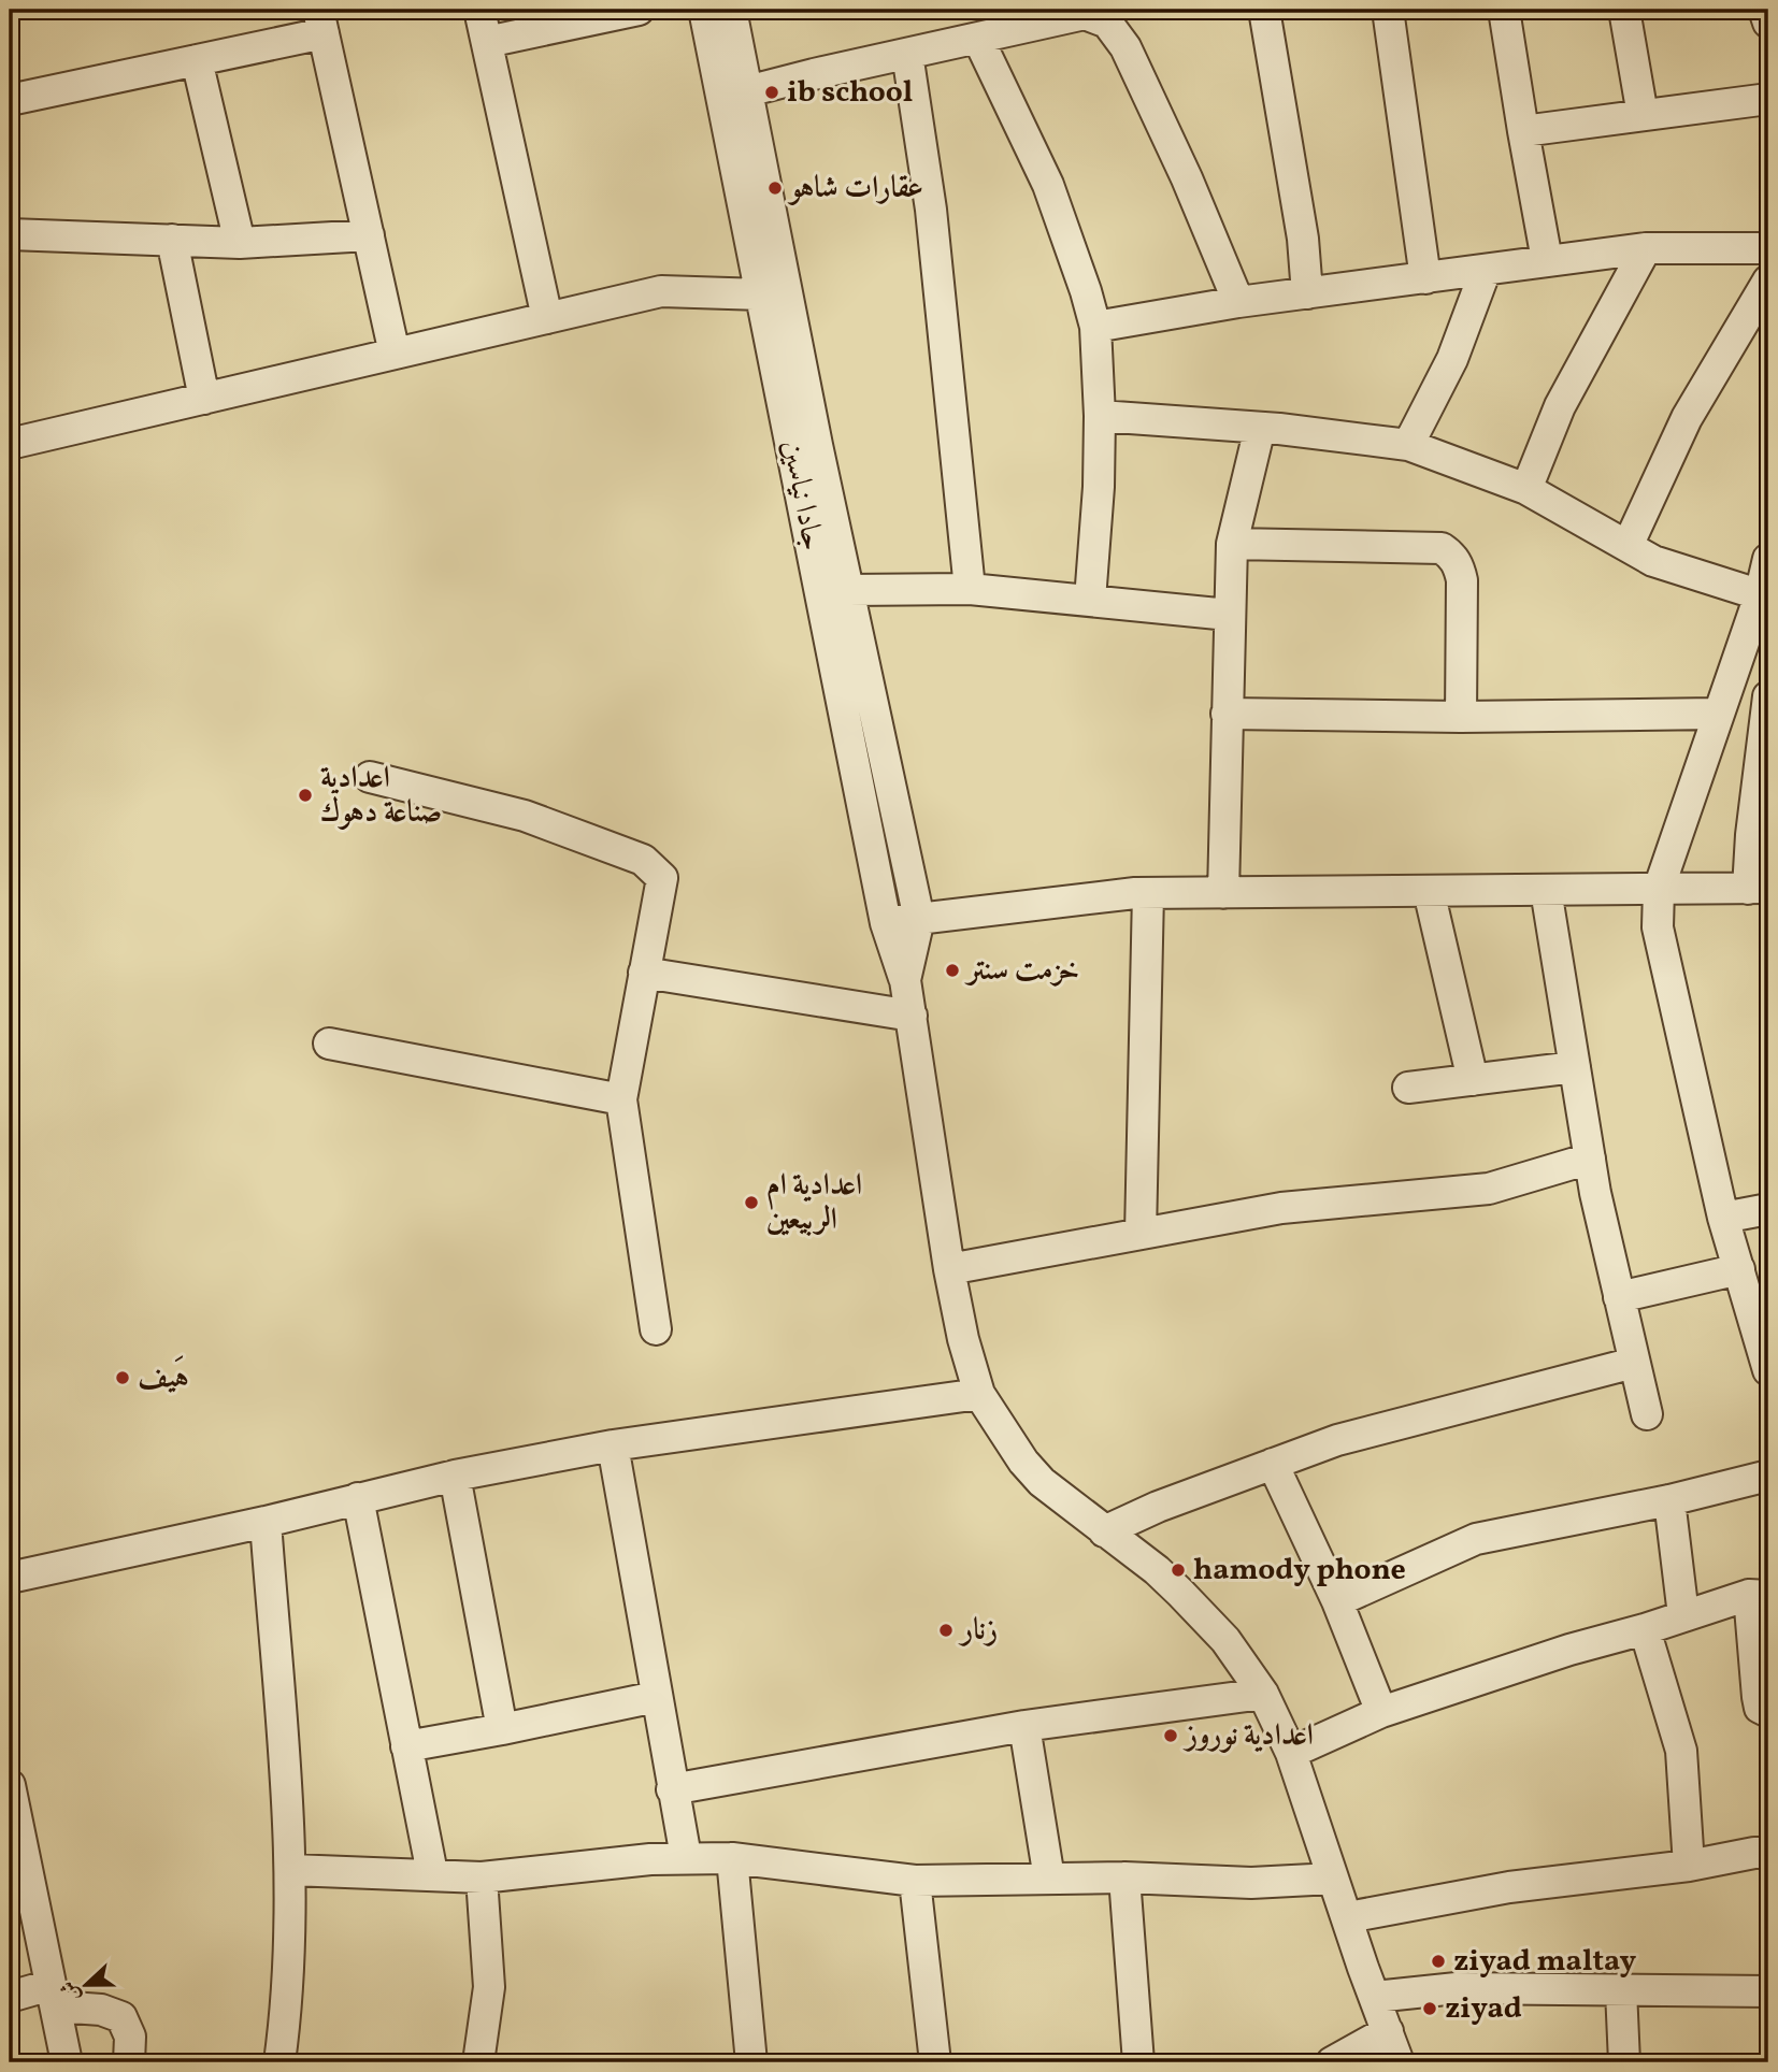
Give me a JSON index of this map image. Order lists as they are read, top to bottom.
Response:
{
  "streets": {
    "street": ["جادا نیاسین"]
  },
  "places": [
    "ib school",
    "عقارات شاهو",
    "اعدادية صناعة دهوك",
    "خزمت سنتر",
    "اعدادية ام الربيعين",
    "هَيف",
    "hamody phone",
    "زنار",
    "اعدادية نوروز",
    "ziyad maltay",
    "ziyad"
  ],
  "north": "left"
}
